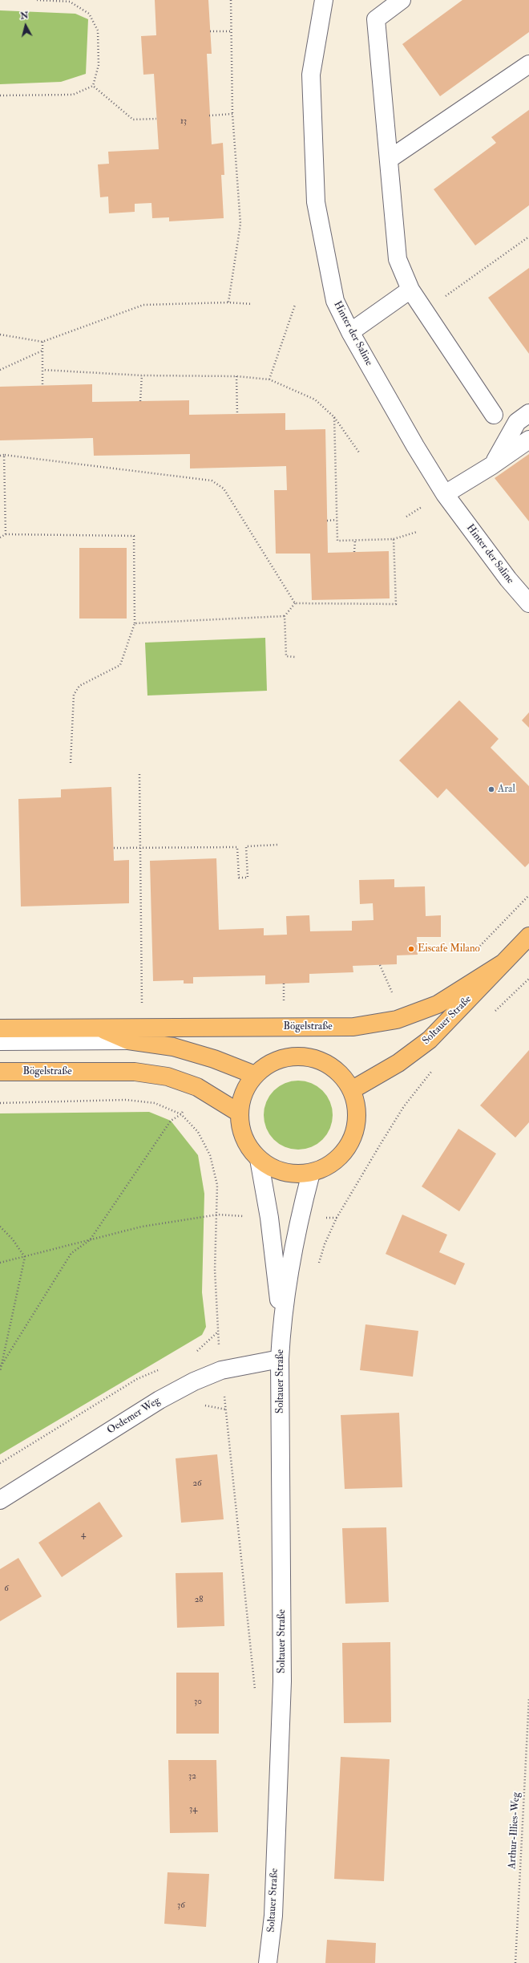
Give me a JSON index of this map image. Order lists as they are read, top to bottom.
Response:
{
  "streets": {
    "main road": ["Soltauer Straße", "Bögelstraße"],
    "street": ["Hinter der Saline", "Oedemer Weg"],
    "path": ["Arthur-Illies-Weg"]
  },
  "crossings": [
    ["Soltauer Straße", "Bögelstraße"],
    ["Soltauer Straße", "Oedemer Weg"]
  ],
  "places": ["Aral", "Eiscafe Milano"],
  "house_numbers": [
    "13",
    "26",
    "4",
    "6",
    "28",
    "30",
    "32",
    "34",
    "36"
  ],
  "north": "top"
}
